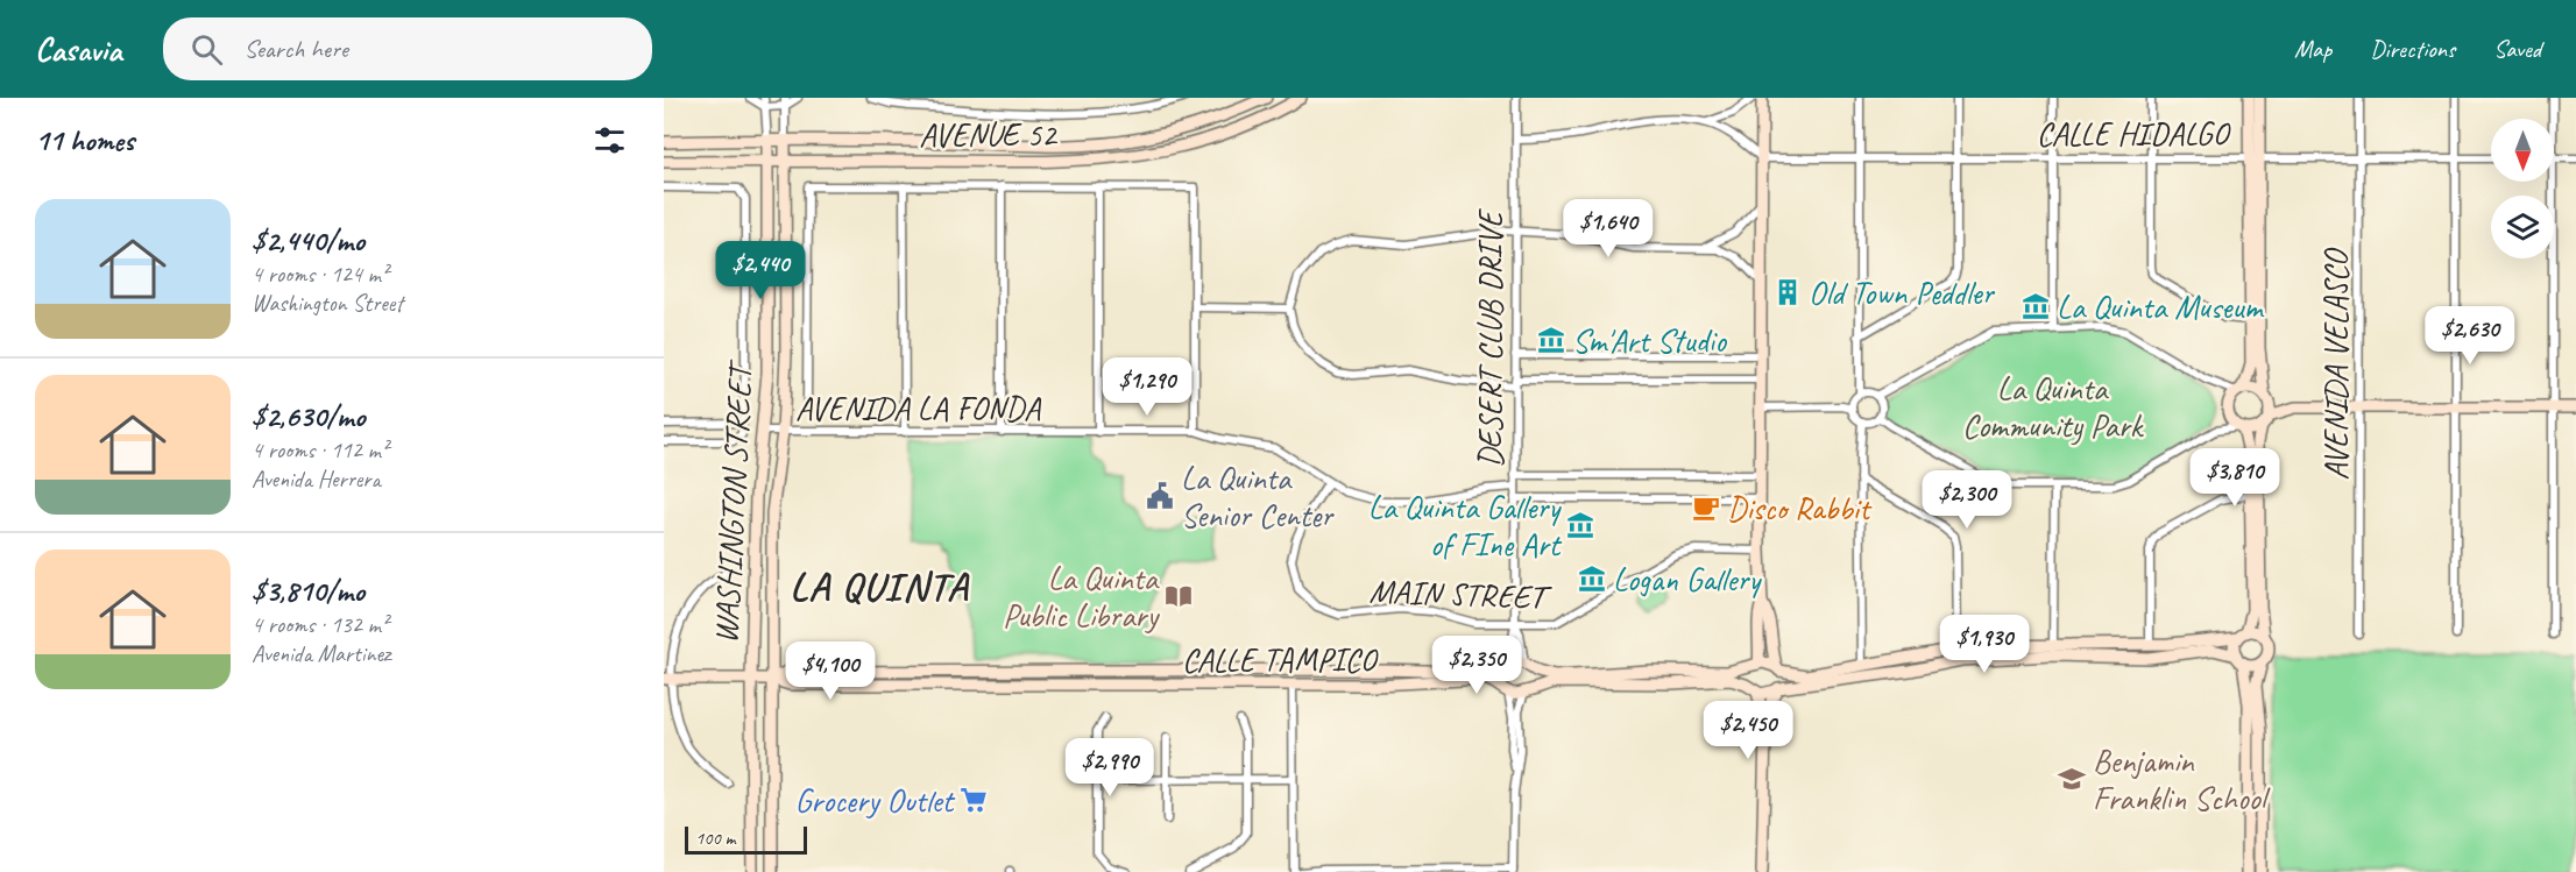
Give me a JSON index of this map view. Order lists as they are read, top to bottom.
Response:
{
  "streets": {
    "street": [
      "CALLE HIDALGO",
      "AVENUE 52",
      "DESERT CLUB DRIVE",
      "AVENIDA VELASCO",
      "AVENIDA LA FONDA",
      "WASHINGTON STREET",
      "MAIN STREET",
      "CALLE TAMPICO"
    ]
  },
  "crossings": [
    ["CALLE HIDALGO", "AVENIDA VELASCO"],
    ["AVENUE 52", "WASHINGTON STREET"],
    ["DESERT CLUB DRIVE", "AVENIDA LA FONDA"],
    ["DESERT CLUB DRIVE", "MAIN STREET"],
    ["DESERT CLUB DRIVE", "CALLE TAMPICO"],
    ["AVENIDA LA FONDA", "WASHINGTON STREET"],
    ["AVENIDA LA FONDA", "MAIN STREET"],
    ["WASHINGTON STREET", "CALLE TAMPICO"]
  ],
  "districts": ["LA QUINTA"],
  "parks": ["La Quinta Community Park"],
  "places": {
    "building": ["Old Town Peddler"],
    "museum": [
      "La Quinta Museum",
      "Sm'Art Studio",
      "La Quinta Gallery of FIne Art",
      "Logan Gallery"
    ],
    "public building": ["La Quinta Senior Center"],
    "cafe": ["Disco Rabbit"],
    "library": ["La Quinta Public Library"],
    "school or university": ["Benjamin Franklin School"],
    "supermarket": ["Grocery Outlet"]
  },
  "scale_bar": "100 m",
  "north": "bottom",
  "page": {
    "header": "Casavia",
    "search": "Search here",
    "nav": ["Map", "Directions", "Saved"],
    "heading": "11 homes",
    "list": [
      {
        "name": "$2,440/mo",
        "note": "4 rooms · 124 m² · Washington Street"
      },
      {
        "name": "$2,630/mo",
        "note": "4 rooms · 112 m² · Avenida Herrera"
      },
      {
        "name": "$3,810/mo",
        "note": "4 rooms · 132 m² · Avenida Martinez"
      }
    ],
    "price": [
      "$1,640",
      "$2,440",
      "$2,630",
      "$1,290",
      "$3,810",
      "$2,300",
      "$1,930",
      "$2,350",
      "$4,100",
      "$2,450",
      "$2,990"
    ],
    "scale": "100 m"
  }
}
